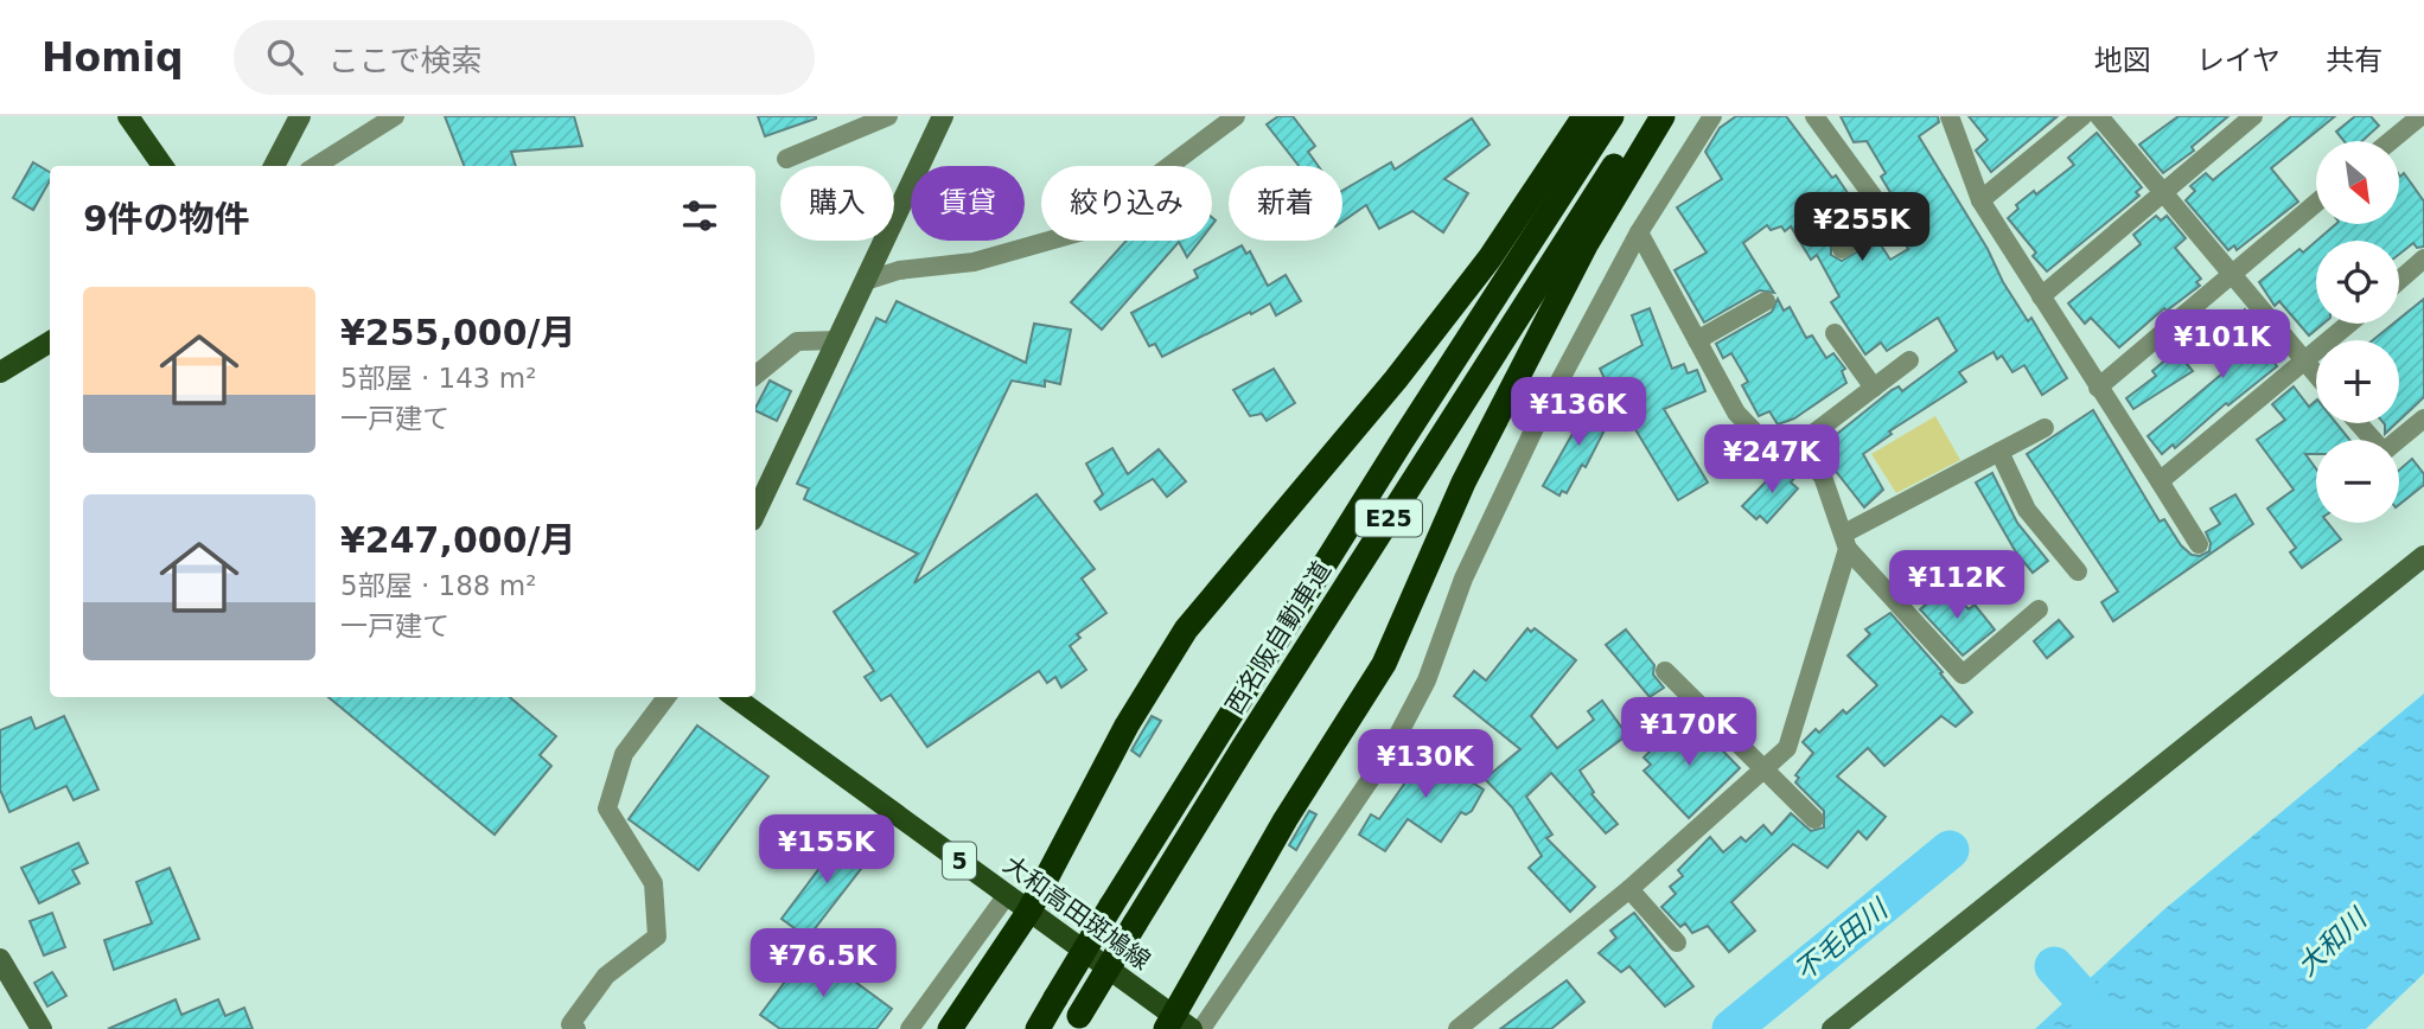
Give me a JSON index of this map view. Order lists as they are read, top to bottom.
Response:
{
  "streets": {
    "highway": ["E25", "西名阪自動車道"],
    "main road": ["5", "大和高田斑鳩線"]
  },
  "water": ["不毛田川", "大和川"],
  "north": "bottom right",
  "page": {
    "header": "Homiq",
    "search": "ここで検索",
    "nav": ["地図", "レイヤ", "共有"],
    "map_buttons": ["+", "−"],
    "chip": [
      "購入",
      "賃貸",
      "絞り込み",
      "新着"
    ],
    "heading": "9件の物件",
    "price": [
      "¥255K",
      "¥101K",
      "¥136K",
      "¥247K",
      "¥112K",
      "¥170K",
      "¥130K",
      "¥155K",
      "¥76.5K"
    ],
    "list": [
      {
        "name": "¥255,000/月",
        "note": "5部屋 · 143 m² · 一戸建て"
      },
      {
        "name": "¥247,000/月",
        "note": "5部屋 · 188 m² · 一戸建て"
      }
    ]
  }
}
